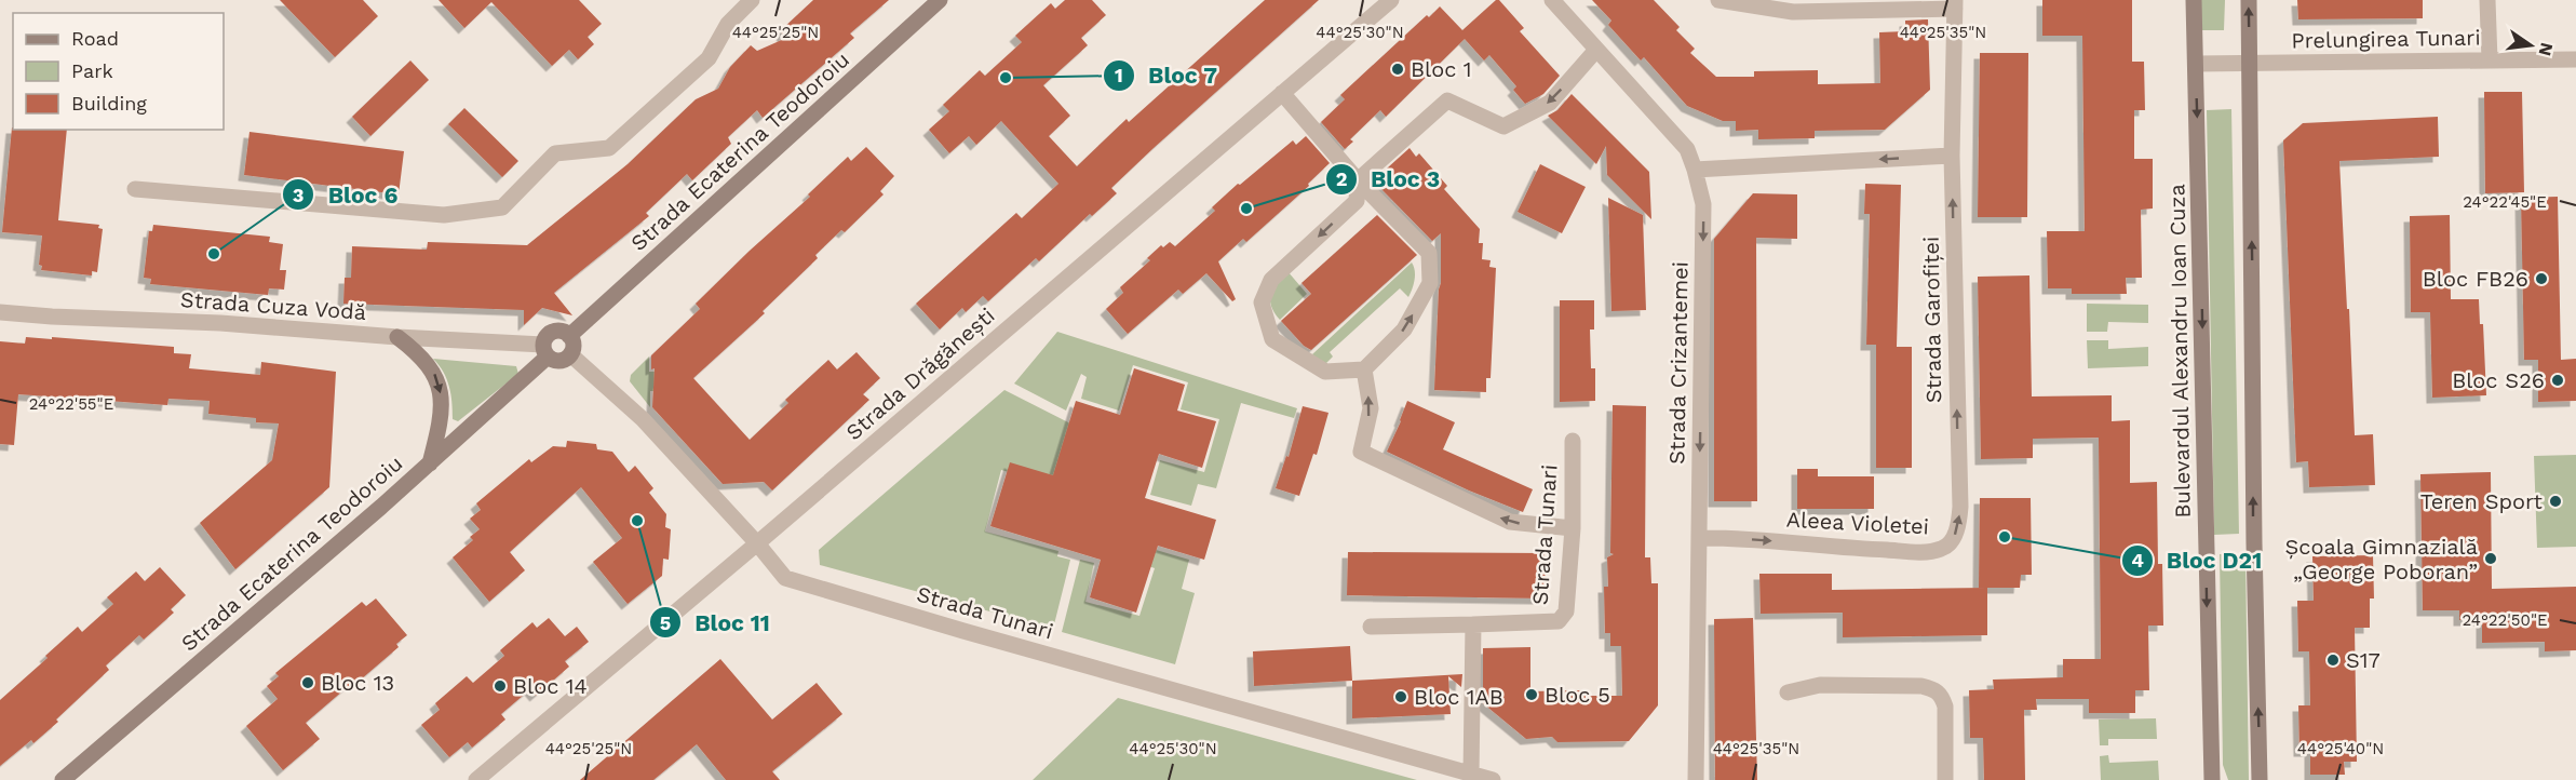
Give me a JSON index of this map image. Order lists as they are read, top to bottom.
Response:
{
  "streets": {
    "main road": ["Strada Ecaterina Teodoroiu", "Bulevardul Alexandru Ioan Cuza"],
    "street": [
      "Prelungirea Tunari",
      "Strada Cuza Vodă",
      "Strada Garofiței",
      "Strada Crizantemei",
      "Strada Drăgănești",
      "Aleea Violetei",
      "Strada Tunari"
    ]
  },
  "crossings": [
    ["Prelungirea Tunari", "Bulevardul Alexandru Ioan Cuza"],
    ["Strada Ecaterina Teodoroiu", "Strada Cuza Vodă"],
    ["Strada Ecaterina Teodoroiu", "Strada Tunari"],
    ["Strada Cuza Vodă", "Strada Tunari"],
    ["Strada Garofiței", "Aleea Violetei"],
    ["Strada Crizantemei", "Aleea Violetei"],
    ["Strada Drăgănești", "Strada Tunari"]
  ],
  "one_way": ["Strada Garofiței", "Strada Crizantemei", "Aleea Violetei"],
  "places": [
    "Bloc 1",
    "Bloc 7",
    "Bloc 3",
    "Bloc 6",
    "Bloc FB26",
    "Bloc S26",
    "Teren Sport",
    "Bloc 11",
    "Bloc D21",
    "Școala Gimnazială „George Poboran”",
    "S17",
    "Bloc 13",
    "Bloc 14",
    "Bloc 5",
    "Bloc 1AB"
  ],
  "legend": ["Road", "Park", "Building"],
  "north": "right",
  "coordinates": [
    "44°25'25\"N",
    "44°25'30\"N",
    "44°25'35\"N",
    "24°22'45\"E",
    "24°22'55\"E",
    "24°22'50\"E",
    "44°25'40\"N"
  ]
}
